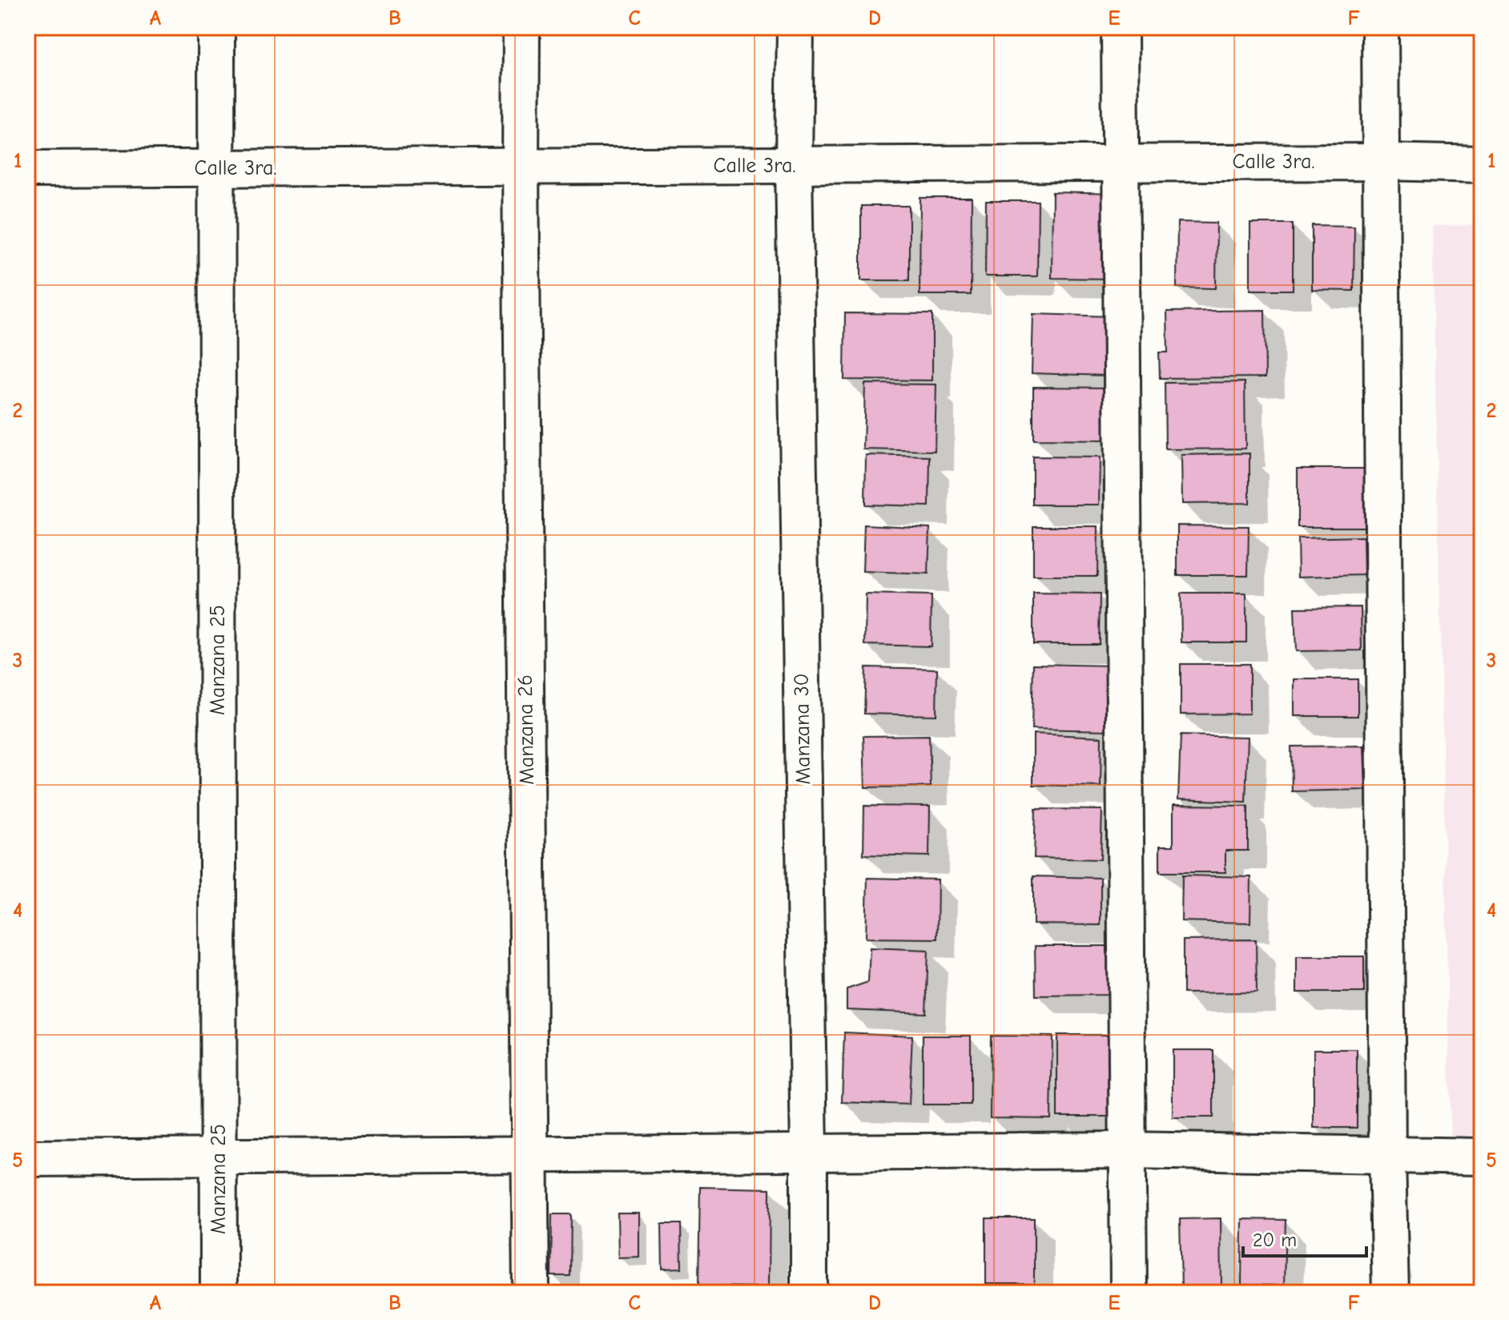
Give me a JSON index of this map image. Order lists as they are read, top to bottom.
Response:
{
  "streets": {
    "street": [
      "Calle 3ra.",
      "Manzana 25",
      "Manzana 30",
      "Manzana 26"
    ]
  },
  "crossings": [
    ["Calle 3ra.", "Manzana 25"],
    ["Calle 3ra.", "Manzana 30"],
    ["Calle 3ra.", "Manzana 26"]
  ],
  "scale_bar": "20 m",
  "grid": {
    "columns": [
      "A",
      "B",
      "C",
      "D",
      "E",
      "F"
    ],
    "rows": [
      "1",
      "2",
      "3",
      "4",
      "5"
    ]
  }
}
